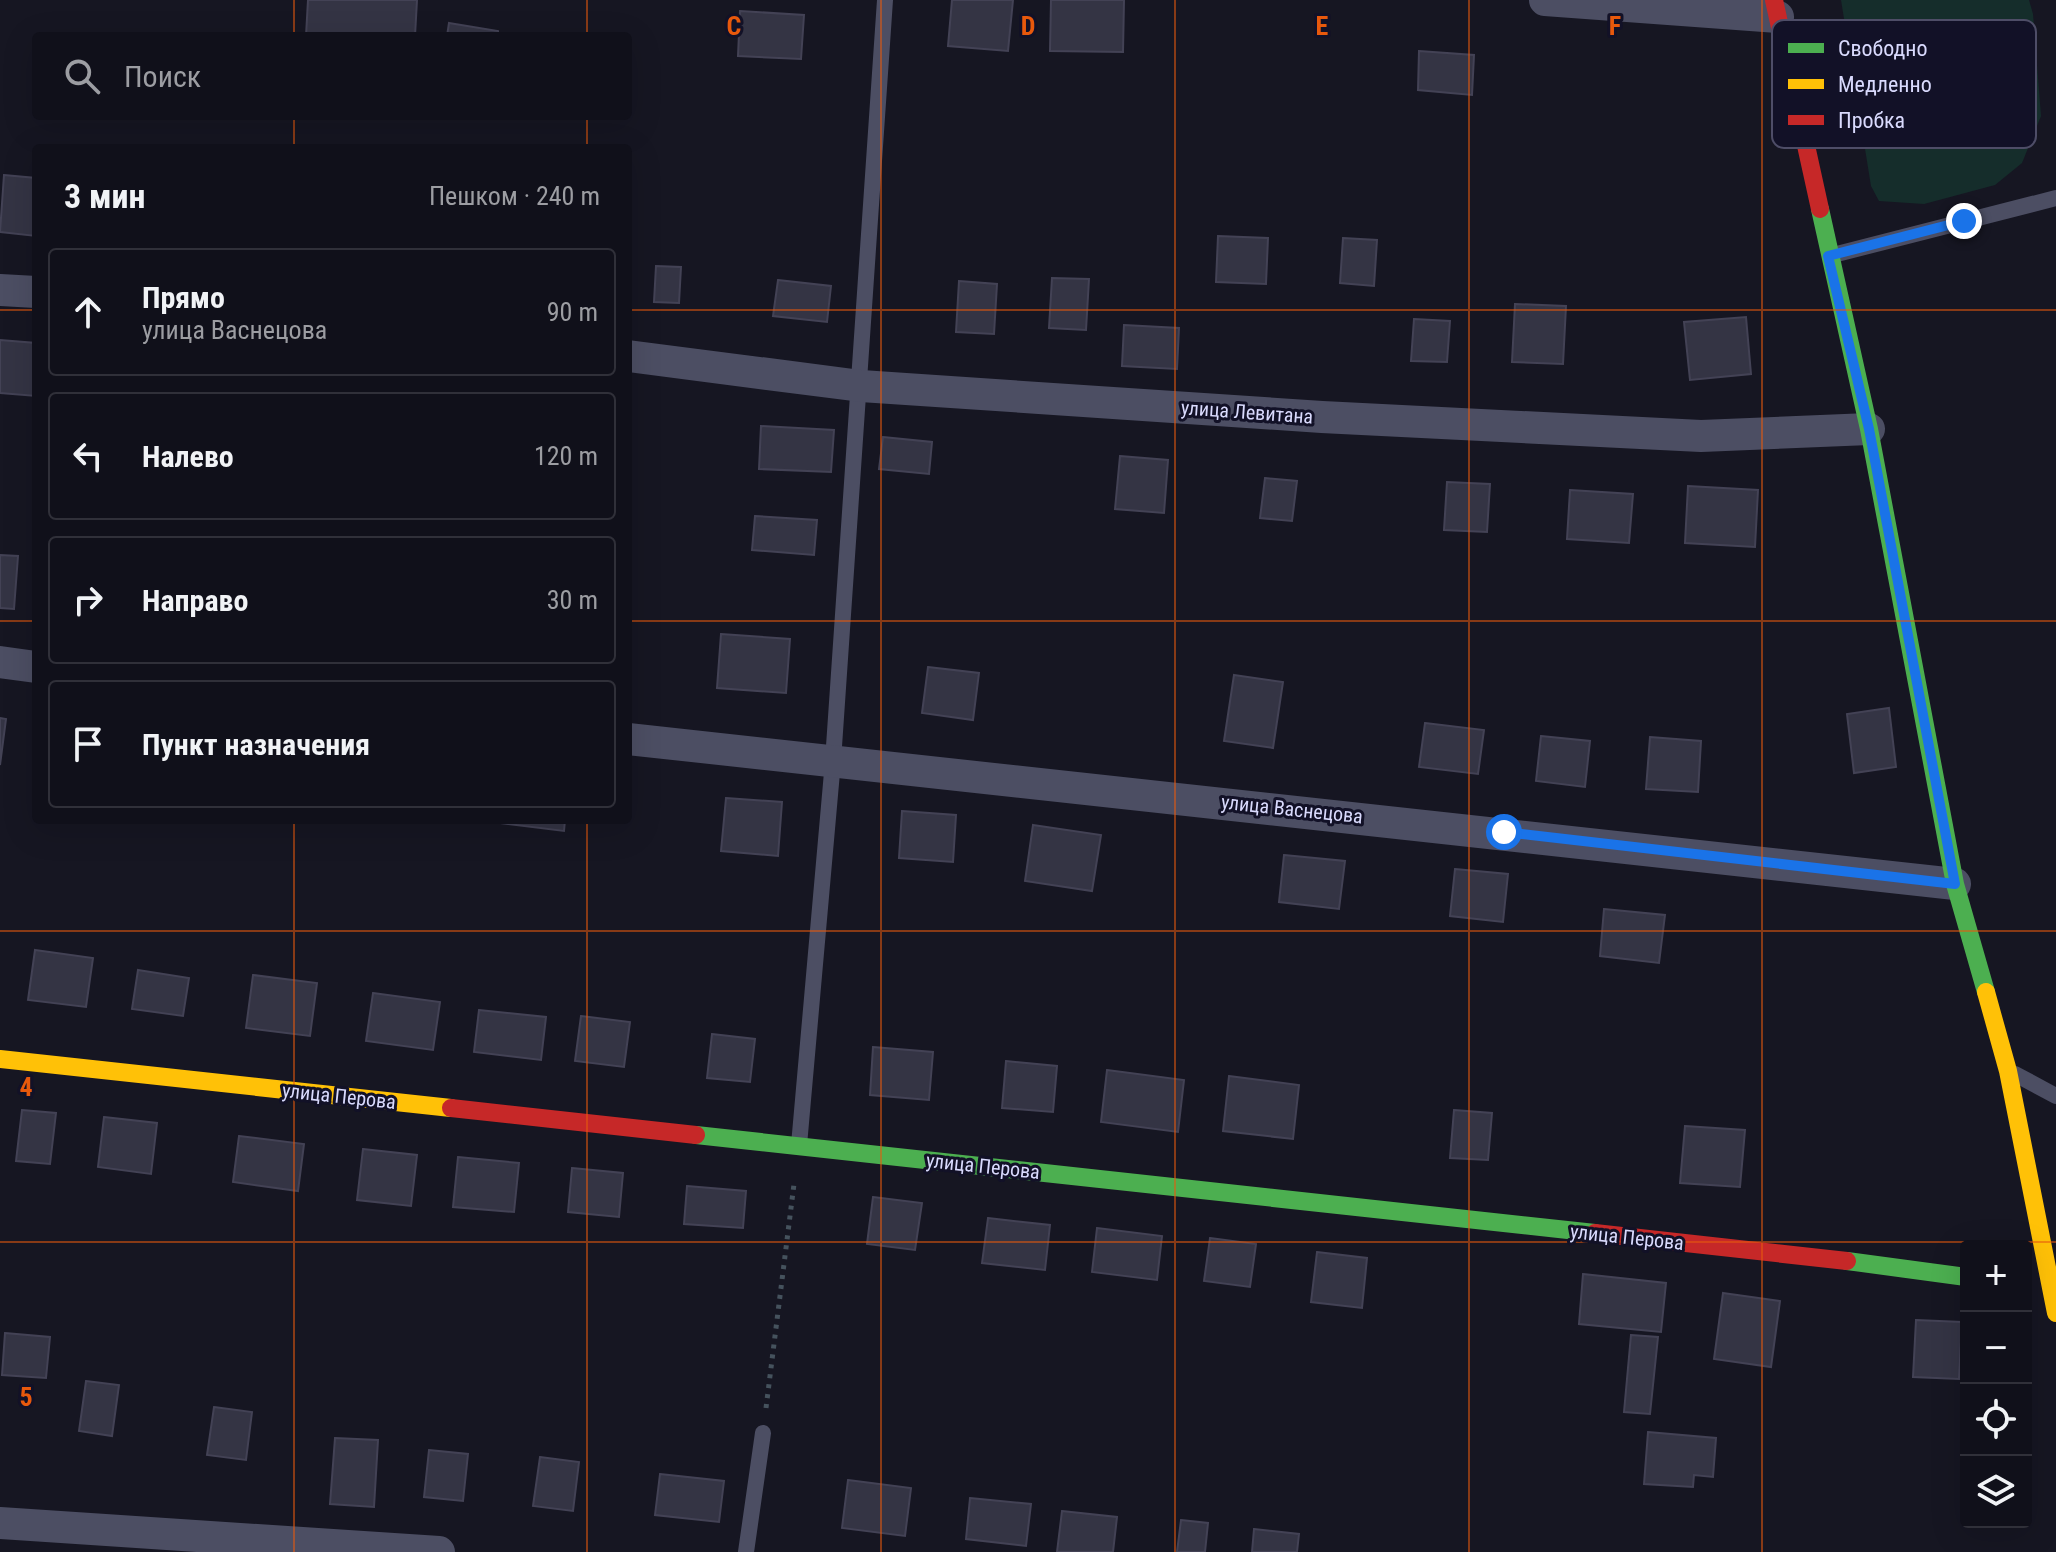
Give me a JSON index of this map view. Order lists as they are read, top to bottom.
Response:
{
  "streets": {
    "street": ["улица Левитана", "улица Васнецова", "улица Перова"]
  },
  "legend": ["Свободно", "Медленно", "Пробка"],
  "page": {
    "search": "Поиск",
    "heading": ["3 мин", "Пешком · 240 m"],
    "list": [
      ["Прямо", "улица Васнецова", "90 m"],
      ["Налево", "120 m"],
      ["Направо", "30 m"],
      "Пункт назначения"
    ],
    "map_buttons": ["+", "−"]
  },
  "grid": {
    "columns": [
      "C",
      "D",
      "E",
      "F"
    ],
    "rows": ["4", "5"]
  }
}
